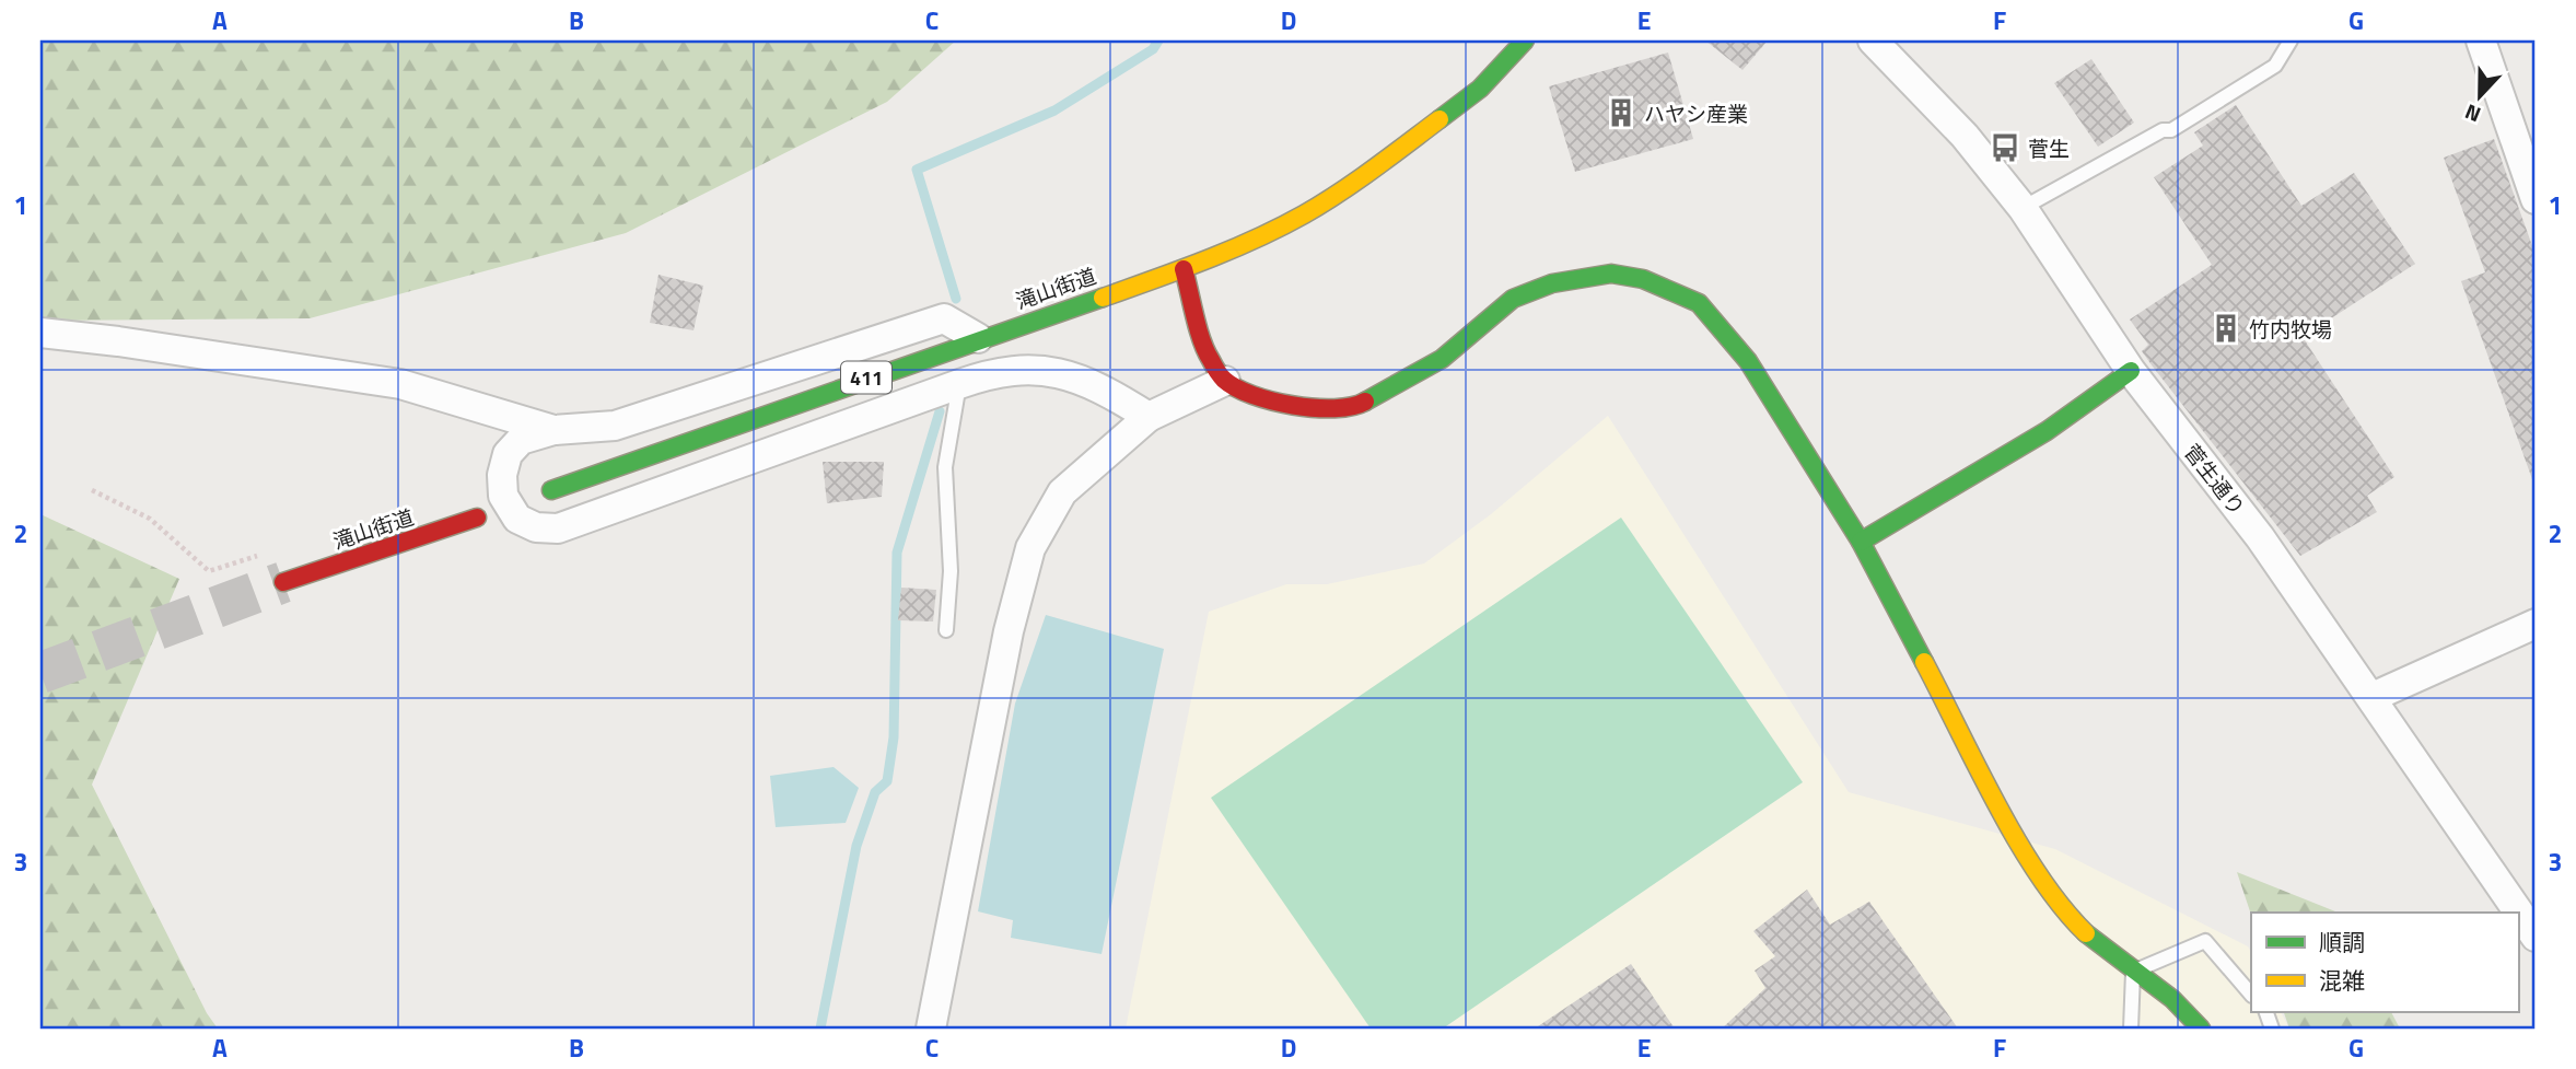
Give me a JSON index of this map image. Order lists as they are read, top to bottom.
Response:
{
  "streets": {
    "main road": ["滝山街道", "411"],
    "street": ["菅生通り"]
  },
  "places": {
    "building": ["ハヤシ産業", "竹内牧場"],
    "bus stop": ["菅生"]
  },
  "legend": ["順調", "混雑"],
  "north": "bottom",
  "grid": {
    "columns": [
      "A",
      "B",
      "C",
      "D",
      "E",
      "F",
      "G"
    ],
    "rows": ["1", "2", "3"]
  }
}
